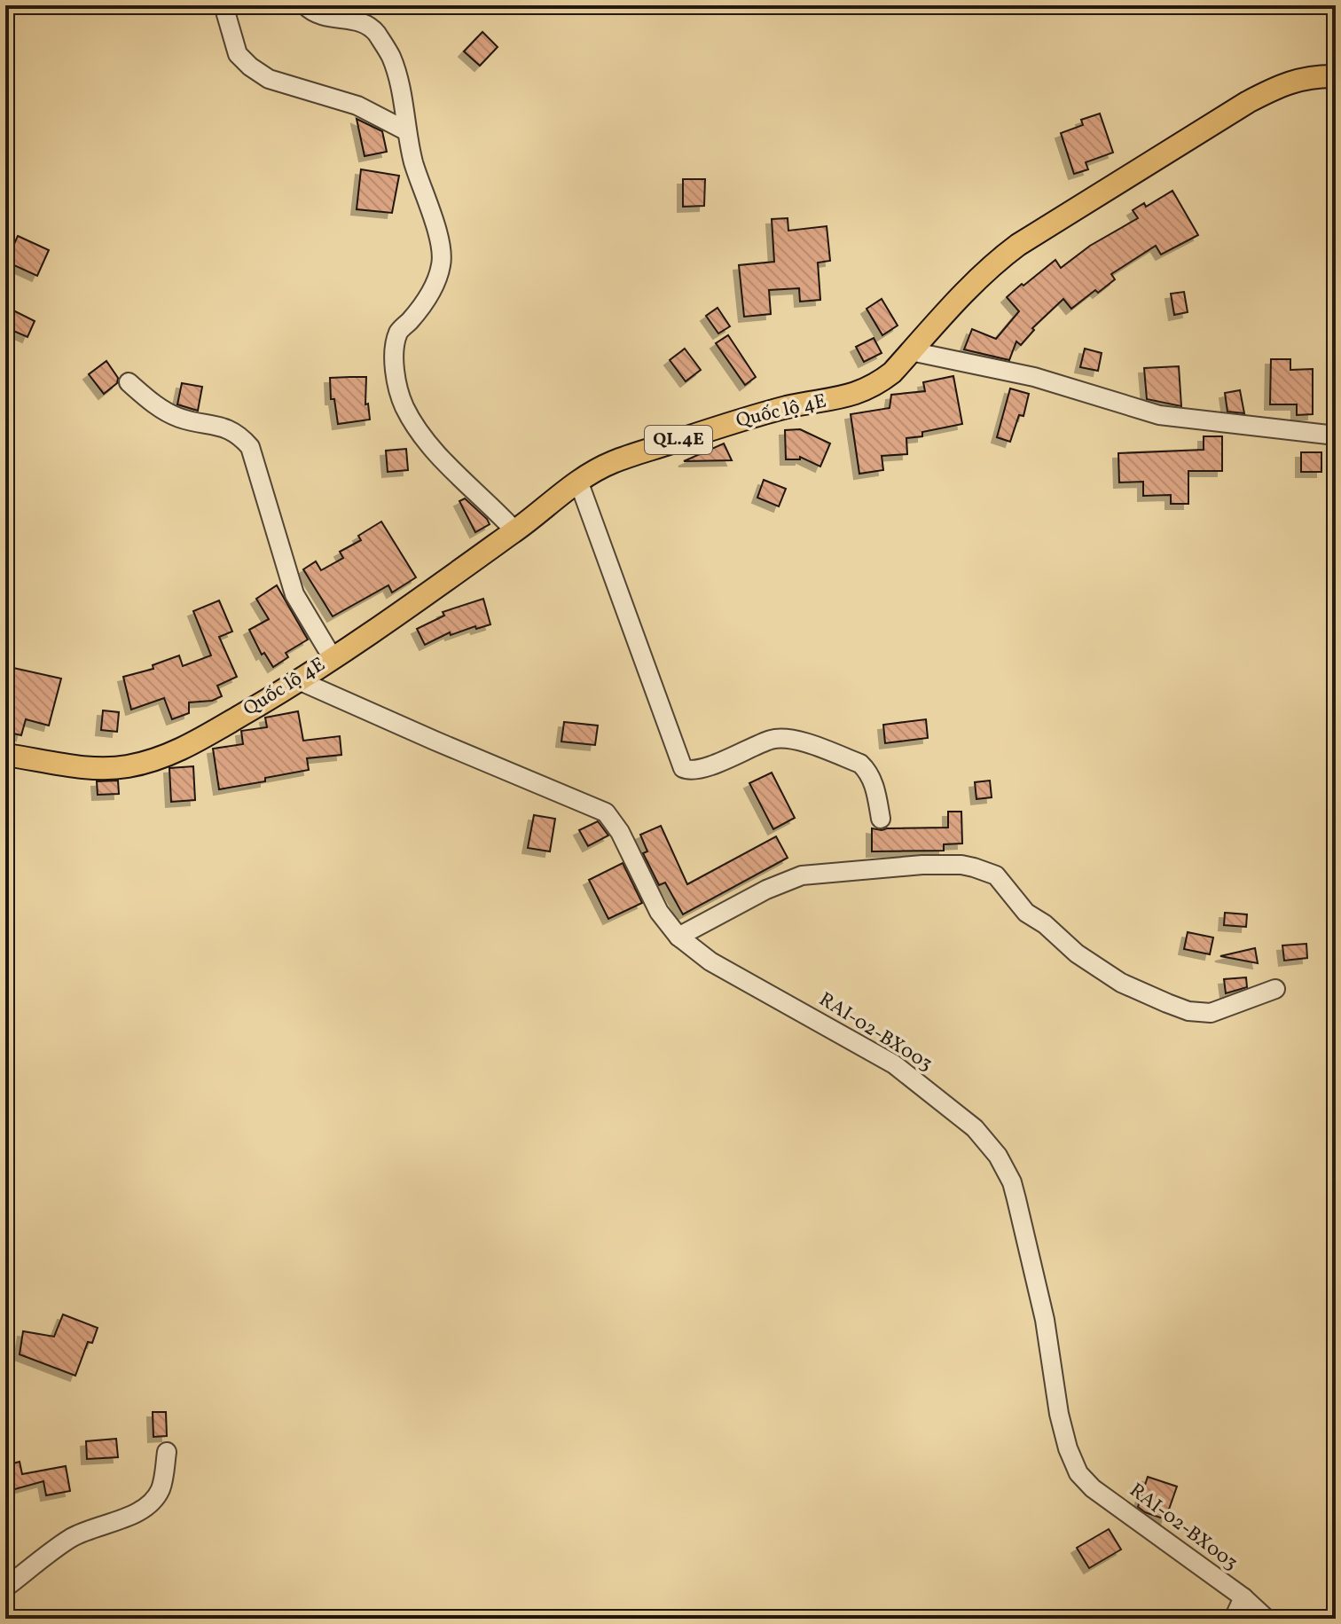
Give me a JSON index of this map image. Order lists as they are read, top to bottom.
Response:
{
  "streets": {
    "main road": ["Quốc lộ 4E", "QL.4E"],
    "street": ["RAI-02-BX003"]
  },
  "crossings": [
    ["Quốc lộ 4E", "RAI-02-BX003"]
  ]
}
